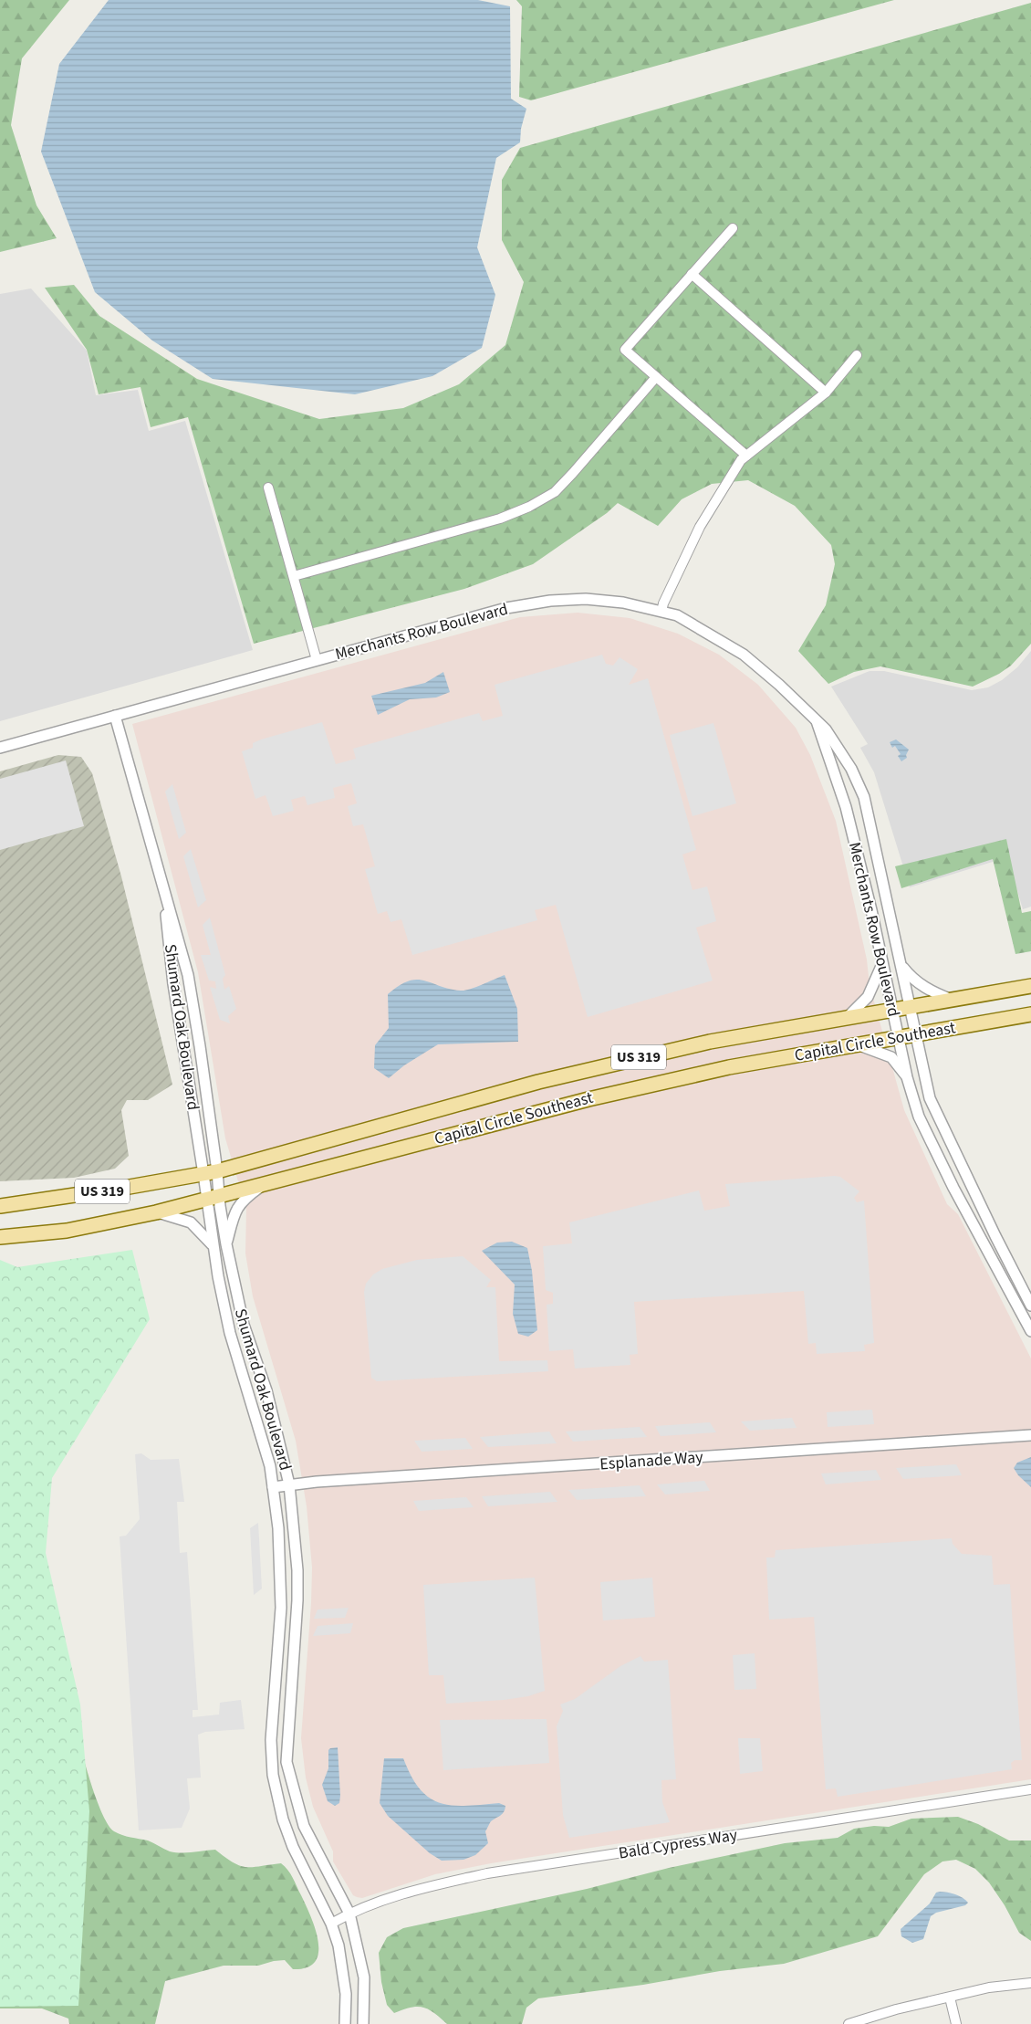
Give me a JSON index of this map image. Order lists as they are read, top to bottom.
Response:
{
  "streets": {
    "main road": ["Capital Circle Southeast", "US 319"],
    "street": [
      "Merchants Row Boulevard",
      "Shumard Oak Boulevard",
      "Esplanade Way",
      "Bald Cypress Way"
    ]
  },
  "crossings": [
    ["Merchants Row Boulevard", "Shumard Oak Boulevard"],
    ["Merchants Row Boulevard", "Capital Circle Southeast"],
    ["Shumard Oak Boulevard", "Capital Circle Southeast"],
    ["Shumard Oak Boulevard", "Esplanade Way"],
    ["Shumard Oak Boulevard", "Bald Cypress Way"]
  ]
}
